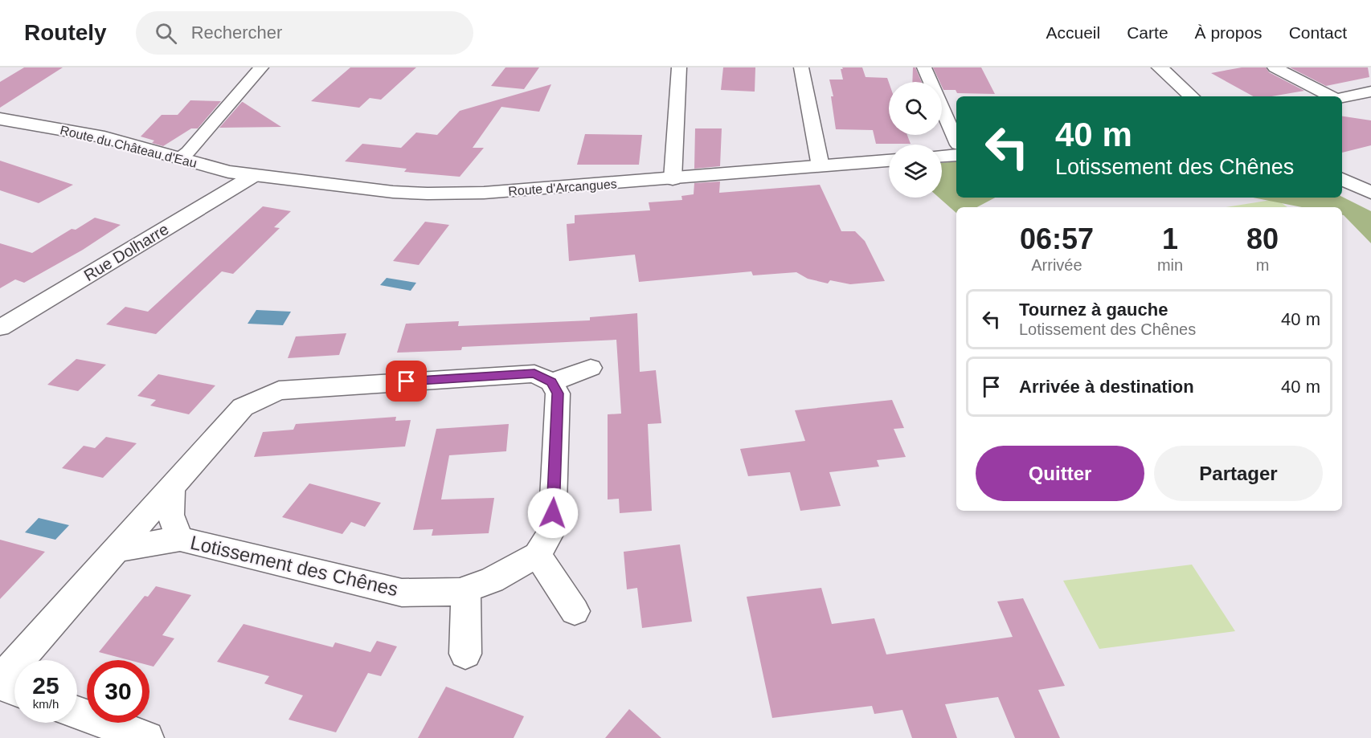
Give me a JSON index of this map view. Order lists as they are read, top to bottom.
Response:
{
  "streets": {
    "street": [
      "Route du Château d'Eau",
      "Route d'Arcangues",
      "Rue Dolharre",
      "Lotissement des Chênes"
    ]
  },
  "crossings": [
    ["Route du Château d'Eau", "Route d'Arcangues"],
    ["Route d'Arcangues", "Rue Dolharre"]
  ],
  "page": {
    "header": "Routely",
    "search": "Rechercher",
    "nav": [
      "Accueil",
      "Carte",
      "À propos",
      "Contact"
    ],
    "turn": ["40 m", "Lotissement des Chênes"],
    "eta": [
      "06:57",
      "Arrivée",
      "1",
      "min",
      "80",
      "m"
    ],
    "list": [
      {
        "name": "Tournez à gauche",
        "note": "Lotissement des Chênes",
        "value": "40 m"
      },
      {
        "name": "Arrivée à destination",
        "value": "40 m"
      }
    ],
    "buttons": ["Quitter", "Partager"],
    "speed": "25 km/h",
    "limit": "30"
  }
}
